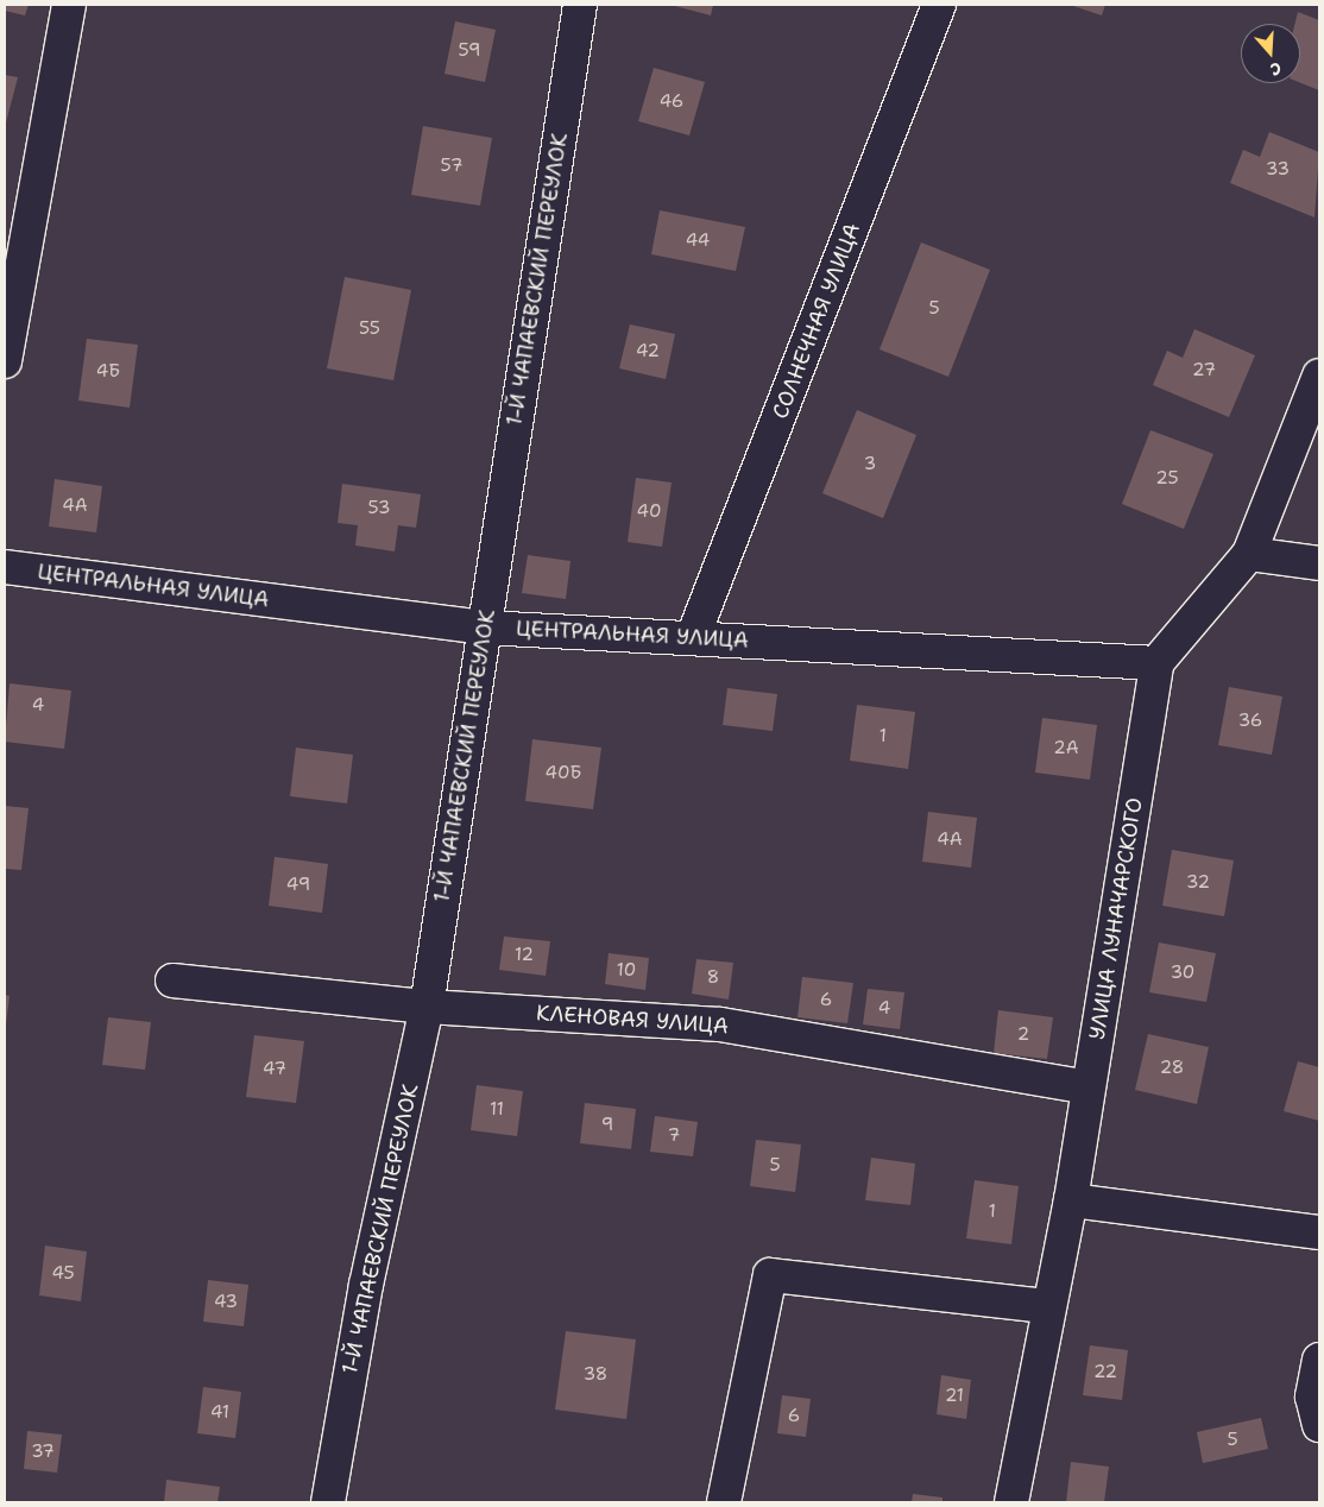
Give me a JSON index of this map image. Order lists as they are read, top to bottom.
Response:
{
  "streets": {
    "street": [
      "1-Й ЧАПАЕВСКИЙ ПЕРЕУЛОК",
      "СОЛНЕЧНАЯ УЛИЦА",
      "ЦЕНТРАЛЬНАЯ УЛИЦА",
      "УЛИЦА ЛУНАЧАРСКОГО",
      "КЛЕНОВАЯ УЛИЦА"
    ]
  },
  "crossings": [
    ["1-Й ЧАПАЕВСКИЙ ПЕРЕУЛОК", "ЦЕНТРАЛЬНАЯ УЛИЦА"],
    ["1-Й ЧАПАЕВСКИЙ ПЕРЕУЛОК", "КЛЕНОВАЯ УЛИЦА"],
    ["СОЛНЕЧНАЯ УЛИЦА", "ЦЕНТРАЛЬНАЯ УЛИЦА"],
    ["ЦЕНТРАЛЬНАЯ УЛИЦА", "УЛИЦА ЛУНАЧАРСКОГО"],
    ["УЛИЦА ЛУНАЧАРСКОГО", "КЛЕНОВАЯ УЛИЦА"]
  ],
  "house_numbers": [
    "59",
    "46",
    "57",
    "33",
    "44",
    "5",
    "55",
    "42",
    "27",
    "4Б",
    "3",
    "25",
    "4А",
    "53",
    "40",
    "4",
    "36",
    "1",
    "2А",
    "40Б",
    "4А",
    "32",
    "49",
    "12",
    "10",
    "30",
    "8",
    "6",
    "4",
    "2",
    "28",
    "47",
    "11",
    "9",
    "7",
    "5",
    "1",
    "45",
    "43",
    "22",
    "38",
    "21",
    "41",
    "6",
    "5",
    "37"
  ],
  "north": "bottom"
}
